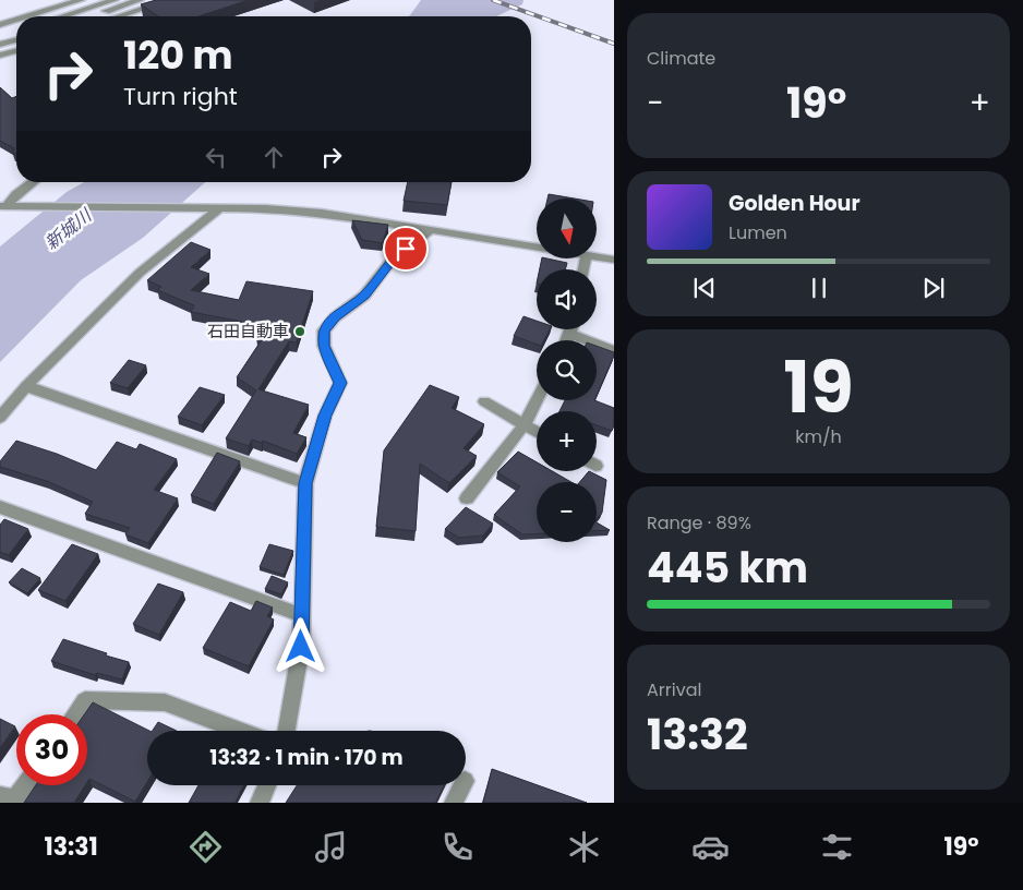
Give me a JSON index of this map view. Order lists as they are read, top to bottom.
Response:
{
  "water": ["新城川"],
  "places": ["石田自動車"],
  "north": "bottom",
  "page": {
    "tile": [
      "Climate",
      ["19", "km/h"],
      ["Range · 89%", "445 km"],
      ["Arrival", "13:32"]
    ],
    "turn": ["120 m", "Turn right"],
    "heat": ["−", "19°", "+"],
    "song": ["Golden Hour", "Lumen"],
    "map_buttons": ["+", "−"],
    "limit": "30",
    "trip": "13:32 · 1 min · 170 m",
    "tabs": ["13:31", "19°"]
  }
}
